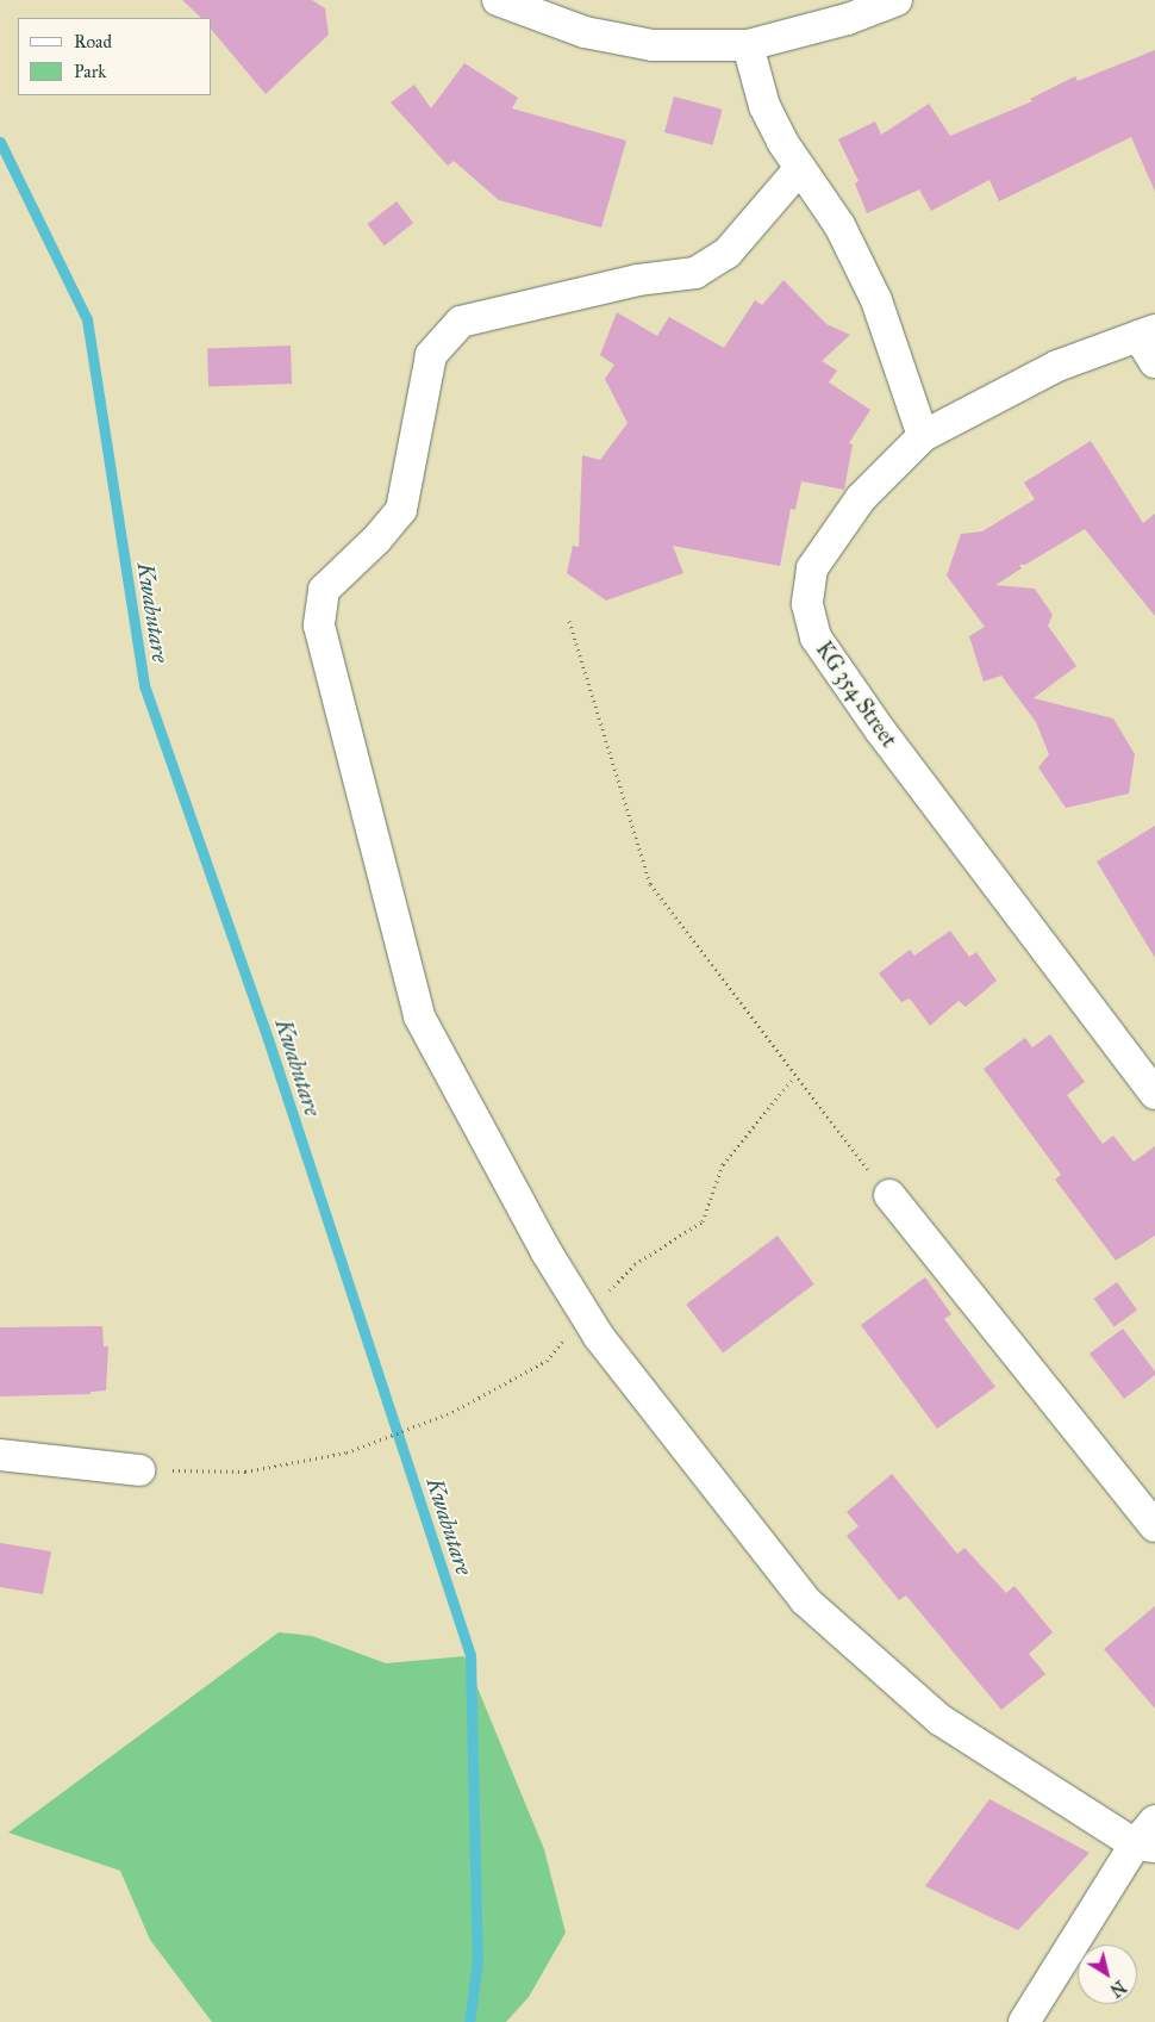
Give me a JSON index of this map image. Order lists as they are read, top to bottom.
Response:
{
  "streets": {
    "street": ["KG 354 Street"]
  },
  "water": ["Kwabutare"],
  "legend": ["Road", "Park"],
  "north": "bottom right"
}
